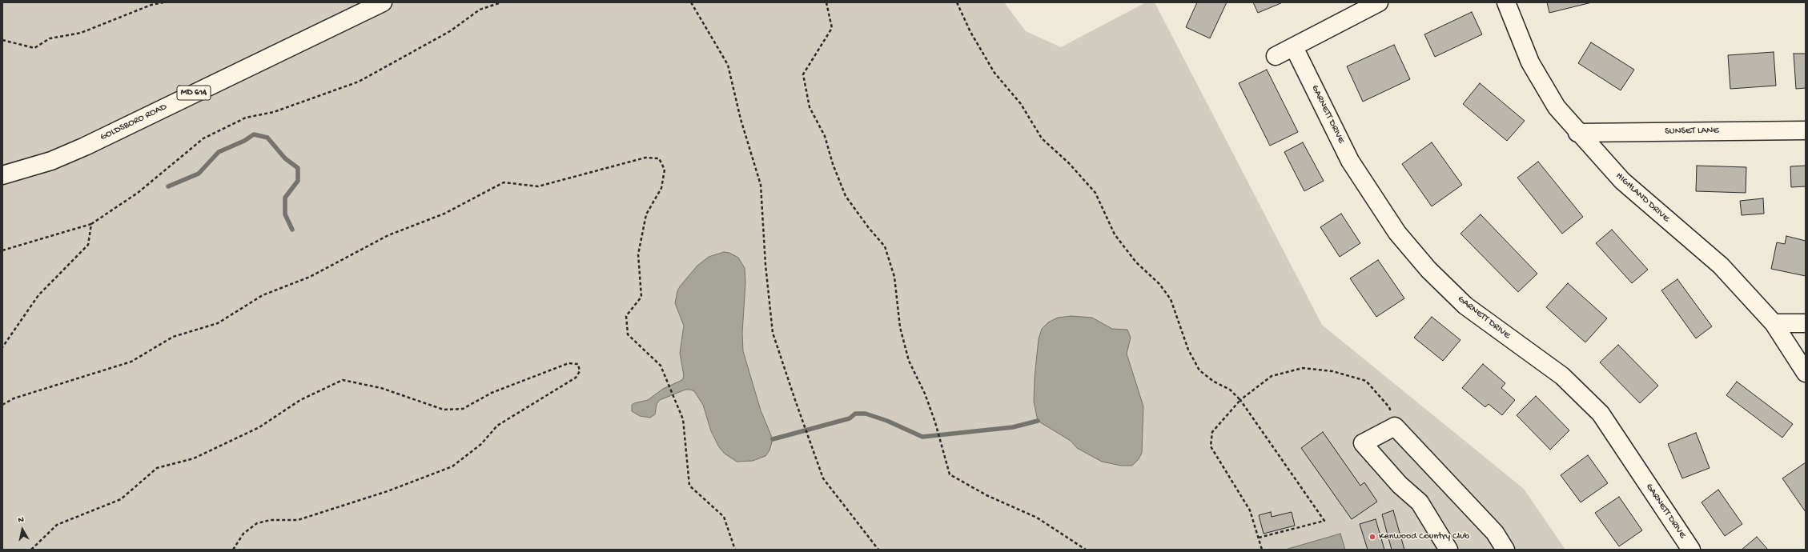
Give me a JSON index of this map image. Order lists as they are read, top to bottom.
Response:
{
  "streets": {
    "street": [
      "MD 614",
      "GARNETT DRIVE",
      "GOLDSBORO ROAD",
      "SUNSET LANE",
      "HIGHLAND DRIVE"
    ]
  },
  "crossings": [
    ["SUNSET LANE", "HIGHLAND DRIVE"]
  ],
  "places": ["Kenwood Country Club"],
  "north": "top"
}
